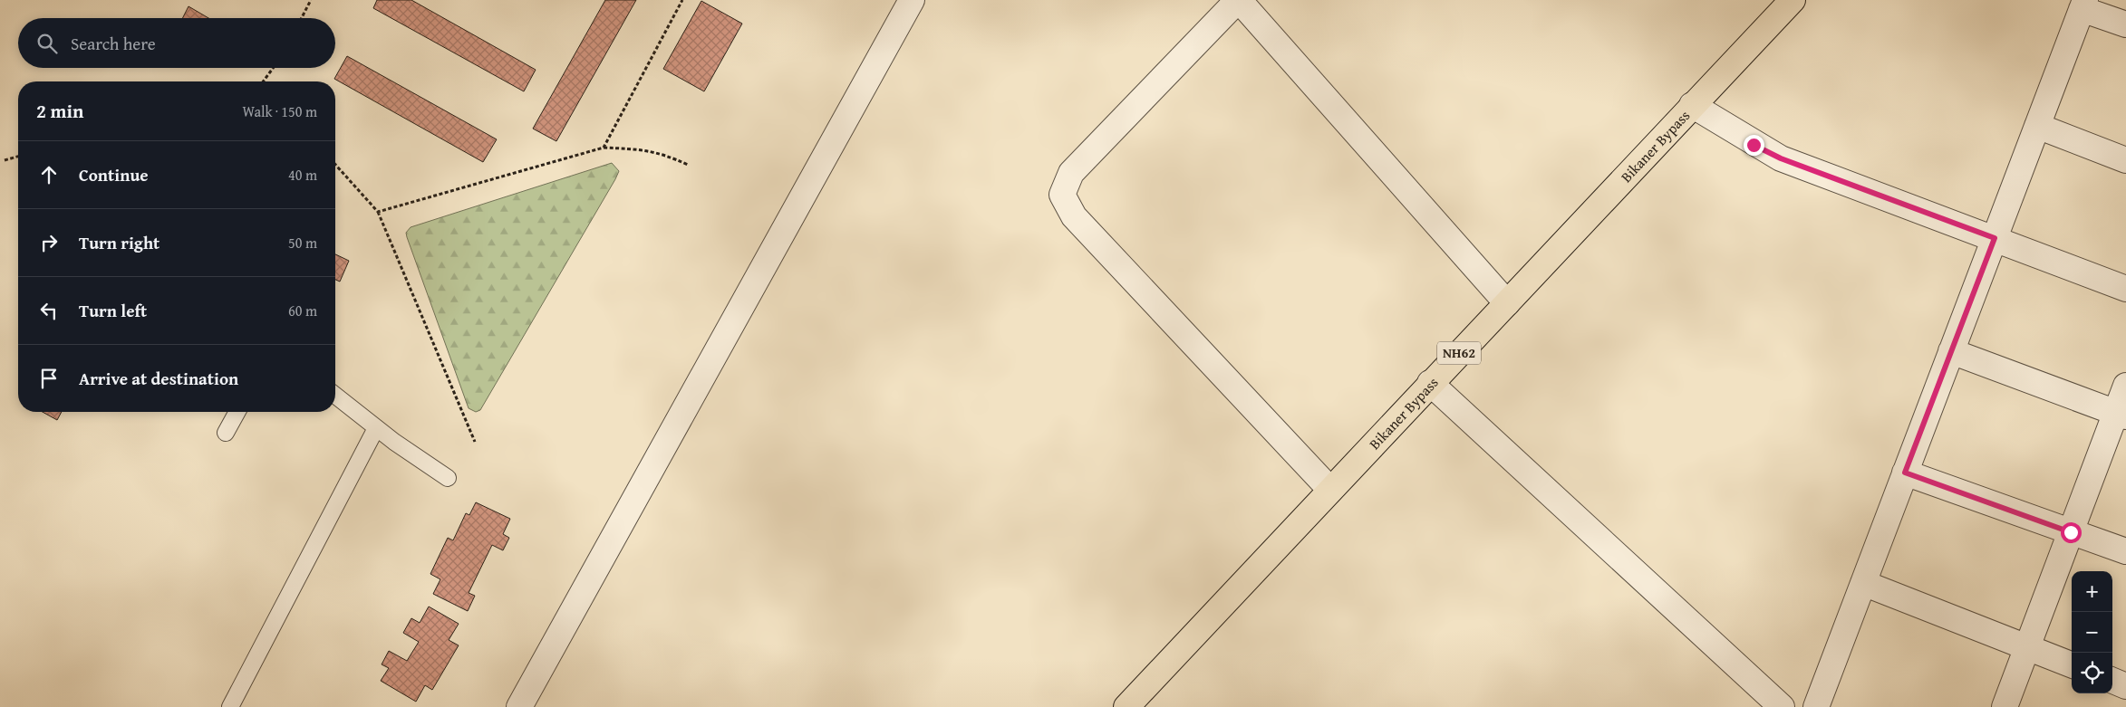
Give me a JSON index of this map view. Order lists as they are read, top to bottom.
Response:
{
  "streets": {
    "highway": ["Bikaner Bypass", "NH62"]
  },
  "page": {
    "search": "Search here",
    "heading": ["2 min", "Walk · 150 m"],
    "list": [
      ["Continue", "40 m"],
      ["Turn right", "50 m"],
      ["Turn left", "60 m"],
      "Arrive at destination"
    ],
    "map_buttons": ["+", "−"]
  }
}
